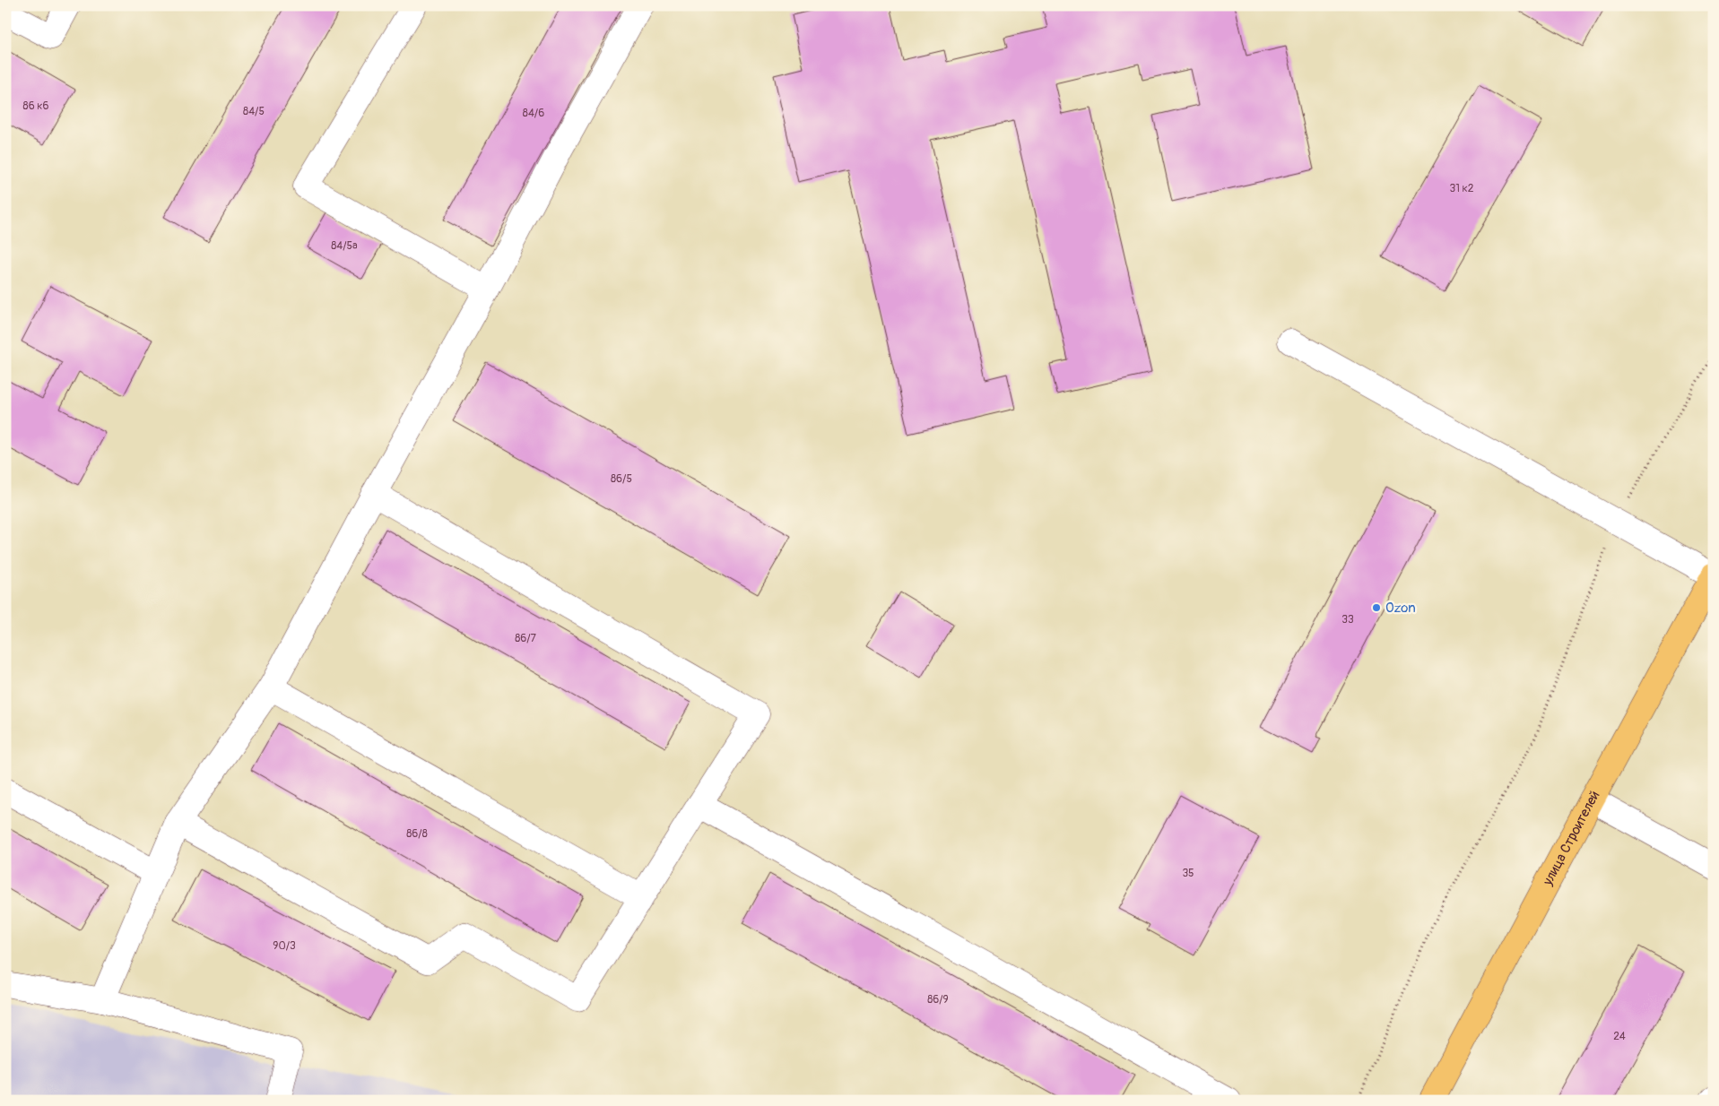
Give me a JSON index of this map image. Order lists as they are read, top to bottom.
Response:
{
  "streets": {
    "main road": ["улица Строителей"]
  },
  "places": ["Ozon"],
  "house_numbers": [
    "86 к6",
    "84/5",
    "84/6",
    "31 к2",
    "84/5а",
    "86/5",
    "33",
    "86/7",
    "86/8",
    "35",
    "90/3",
    "86/9",
    "24"
  ]
}
